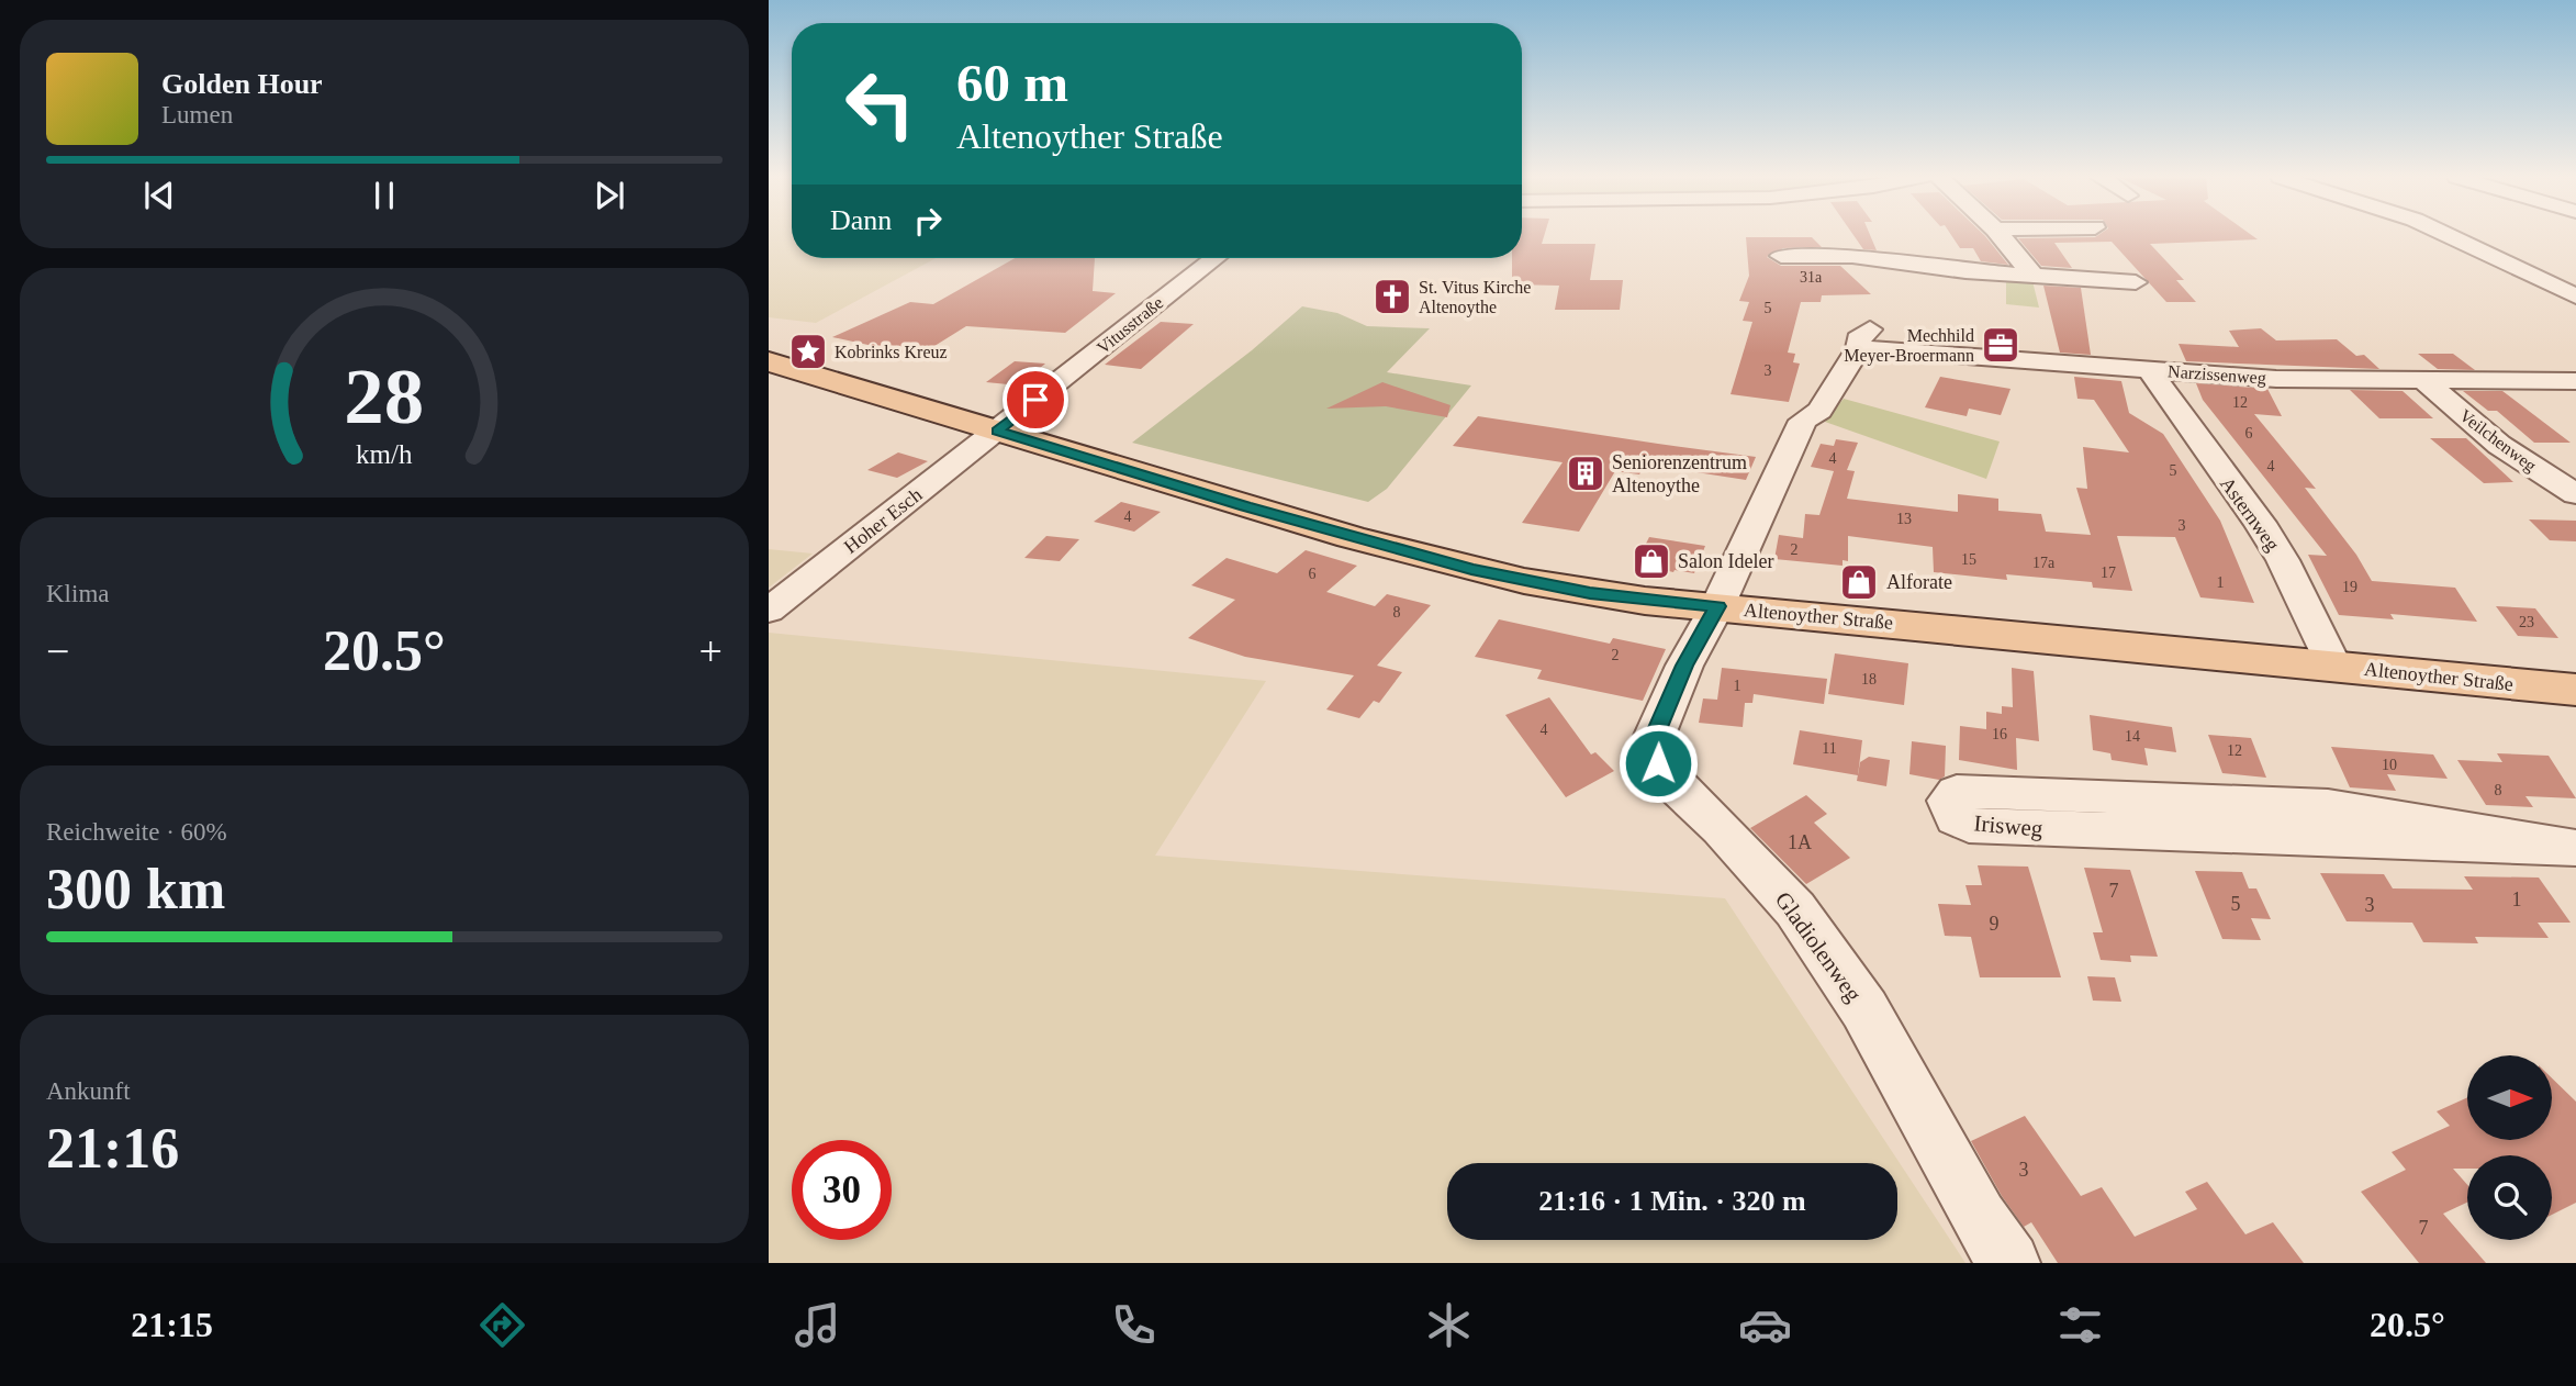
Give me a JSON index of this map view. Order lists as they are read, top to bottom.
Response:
{
  "streets": {
    "main road": ["Altenoyther Straße"],
    "street": [
      "Vitusstraße",
      "Narzissenweg",
      "Veilchenweg",
      "Asternweg",
      "Hoher Esch",
      "Irisweg",
      "Gladiolenweg"
    ]
  },
  "crossings": [
    ["Vitusstraße", "Hoher Esch"],
    ["Vitusstraße", "Altenoyther Straße"],
    ["Narzissenweg", "Veilchenweg"],
    ["Narzissenweg", "Asternweg"],
    ["Narzissenweg", "Altenoyther Straße"],
    ["Narzissenweg", "Gladiolenweg"],
    ["Asternweg", "Altenoyther Straße"],
    ["Hoher Esch", "Altenoyther Straße"],
    ["Altenoyther Straße", "Gladiolenweg"]
  ],
  "places": {
    "church": ["St. Vitus Kirche Altenoythe"],
    "office": ["Mechhild Meyer-Broermann"],
    "place": ["Kobrinks Kreuz"],
    "building": ["Seniorenzentrum Altenoythe"],
    "shop": ["Salon Ideler", "Alforate"]
  },
  "house_numbers": [
    "31a",
    "5",
    "3",
    "12",
    "6",
    "4",
    "4",
    "5",
    "4",
    "13",
    "3",
    "2",
    "15",
    "17a",
    "17",
    "6",
    "1",
    "19",
    "8",
    "23",
    "2",
    "18",
    "1",
    "4",
    "16",
    "14",
    "11",
    "12",
    "10",
    "8",
    "1A",
    "7",
    "1",
    "5",
    "3",
    "9",
    "3",
    "7"
  ],
  "north": "right",
  "page": {
    "turn": ["60 m", "Altenoyther Straße"],
    "song": ["Golden Hour", "Lumen"],
    "then": "Dann",
    "tile": [
      "Klima",
      ["Reichweite · 60%", "300 km"],
      ["Ankunft", "21:16"]
    ],
    "heat": ["−", "20.5°", "+"],
    "limit": "30",
    "trip": "21:16 · 1 Min. · 320 m",
    "tabs": ["21:15", "20.5°"],
    "gauge": ["28", "km/h"]
  }
}
